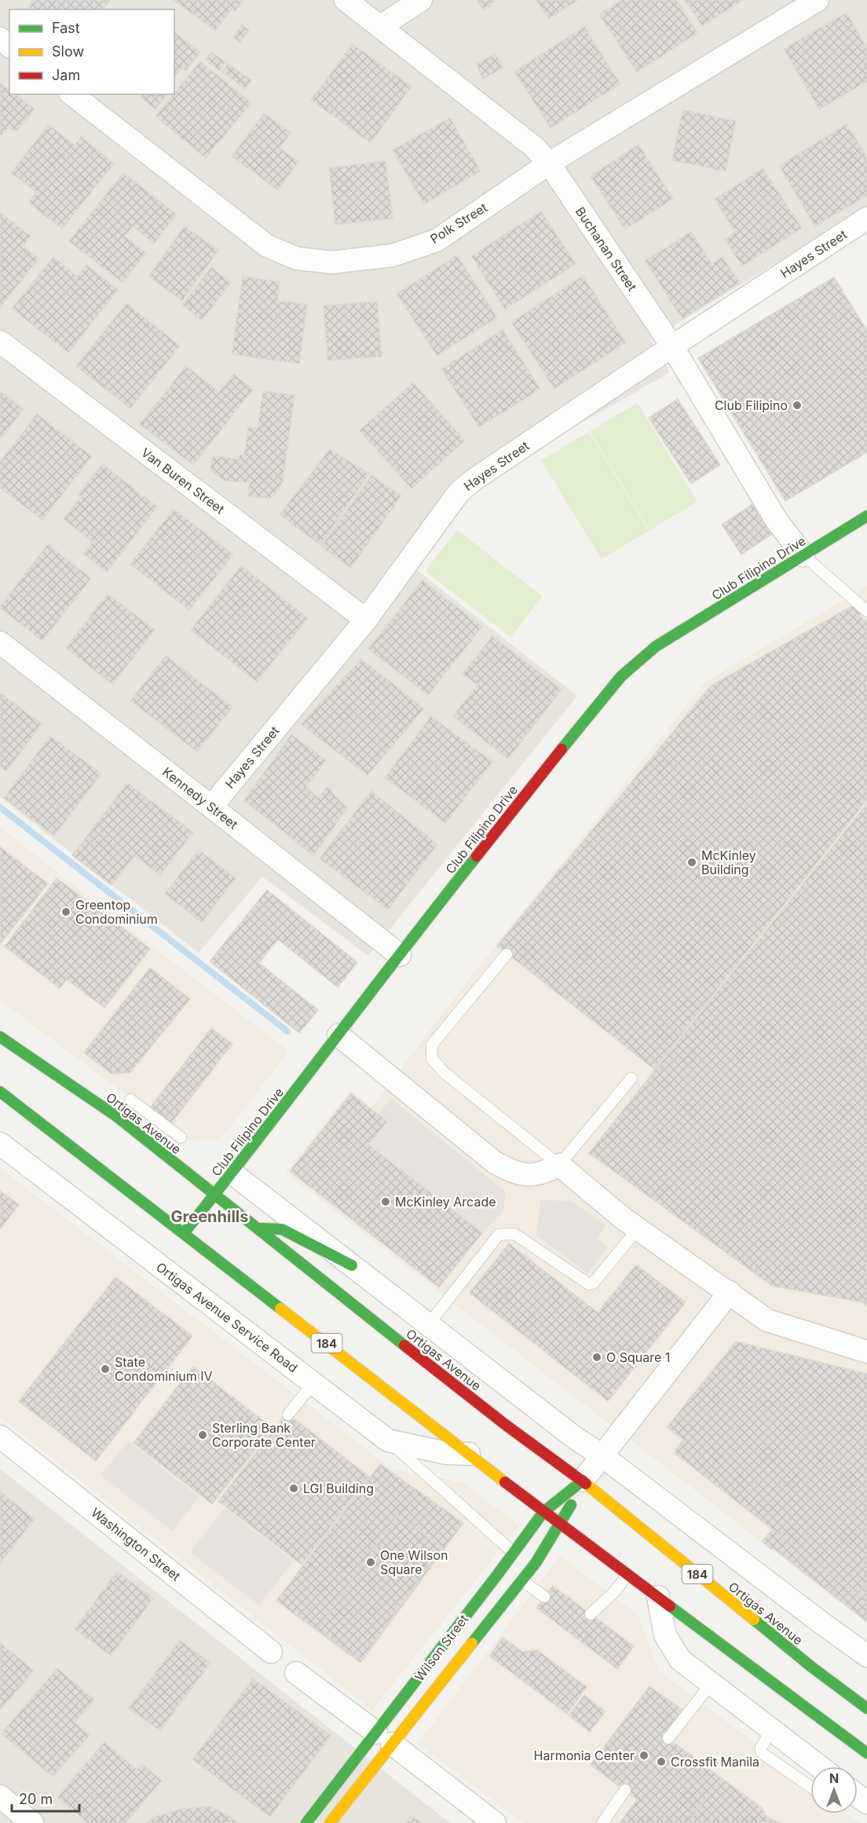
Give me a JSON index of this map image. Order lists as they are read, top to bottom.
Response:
{
  "streets": {
    "main road": [
      "Club Filipino Drive",
      "Ortigas Avenue",
      "184",
      "Wilson Street"
    ],
    "street": [
      "Polk Street",
      "Buchanan Street",
      "Hayes Street",
      "Van Buren Street",
      "Kennedy Street",
      "Ortigas Avenue Service Road",
      "Washington Street"
    ]
  },
  "crossings": [
    ["Polk Street", "Buchanan Street"],
    ["Buchanan Street", "Hayes Street"],
    ["Buchanan Street", "Club Filipino Drive"],
    ["Hayes Street", "Van Buren Street"],
    ["Hayes Street", "Kennedy Street"],
    ["Club Filipino Drive", "Kennedy Street"],
    ["Club Filipino Drive", "Ortigas Avenue"],
    ["Club Filipino Drive", "184"],
    ["Ortigas Avenue", "Wilson Street"],
    ["Ortigas Avenue Service Road", "184"],
    ["184", "Wilson Street"]
  ],
  "districts": ["Greenhills"],
  "places": [
    "Club Filipino",
    "McKinley Building",
    "Greentop Condominium",
    "McKinley Arcade",
    "O Square 1",
    "State Condominium IV",
    "Sterling Bank Corporate Center",
    "LGI Building",
    "One Wilson Square",
    "Harmonia Center",
    "Crossfit Manila"
  ],
  "legend": ["Fast", "Slow", "Jam"],
  "scale_bar": "20 m",
  "north": "top"
}
